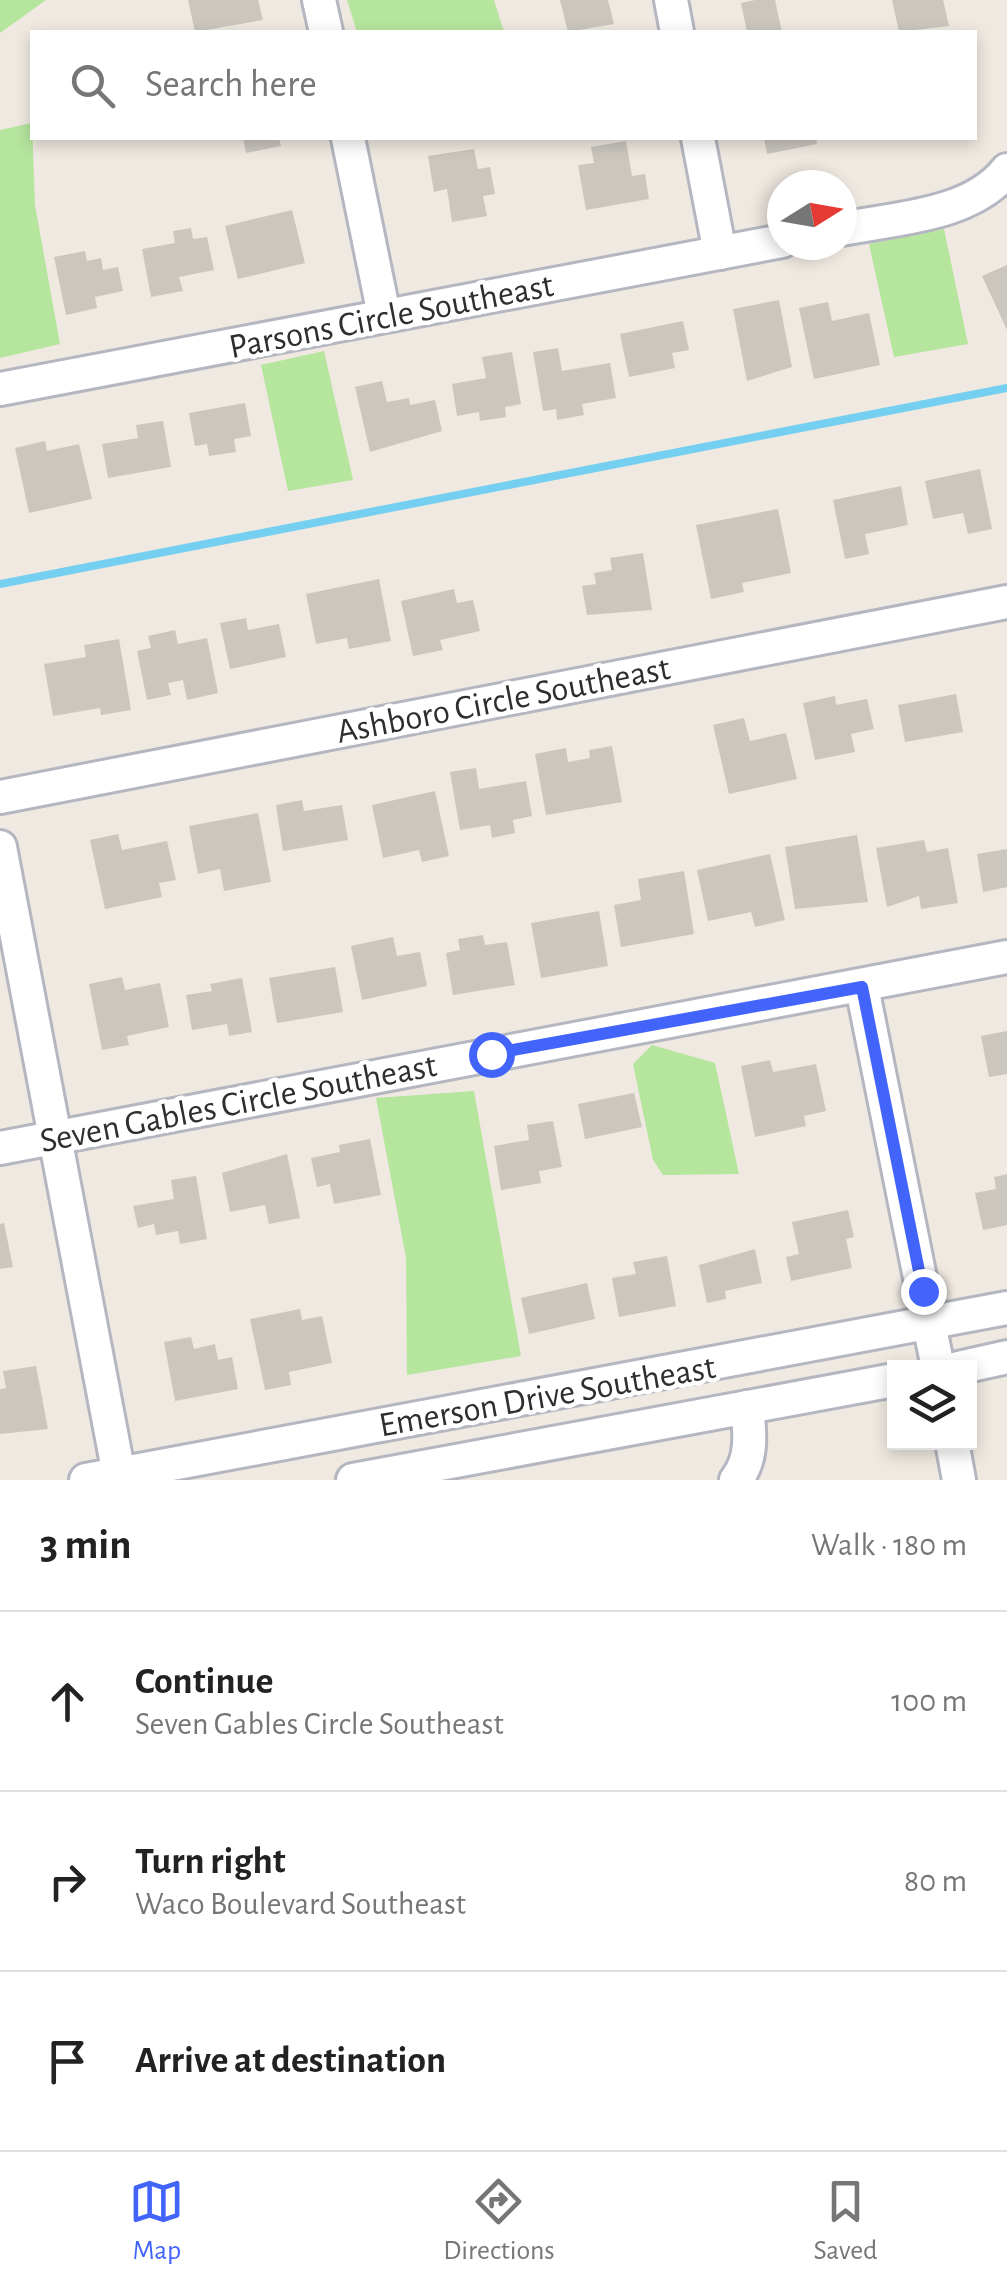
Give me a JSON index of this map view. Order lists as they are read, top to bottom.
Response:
{
  "streets": {
    "street": [
      "Parsons Circle Southeast",
      "Ashboro Circle Southeast",
      "Seven Gables Circle Southeast",
      "Emerson Drive Southeast"
    ]
  },
  "north": "right",
  "page": {
    "search": "Search here",
    "heading": ["3 min", "Walk · 180 m"],
    "list": [
      ["Continue", "Seven Gables Circle Southeast", "100 m"],
      ["Turn right", "Waco Boulevard Southeast", "80 m"],
      "Arrive at destination"
    ],
    "nav": ["Map", "Directions", "Saved"]
  }
}
